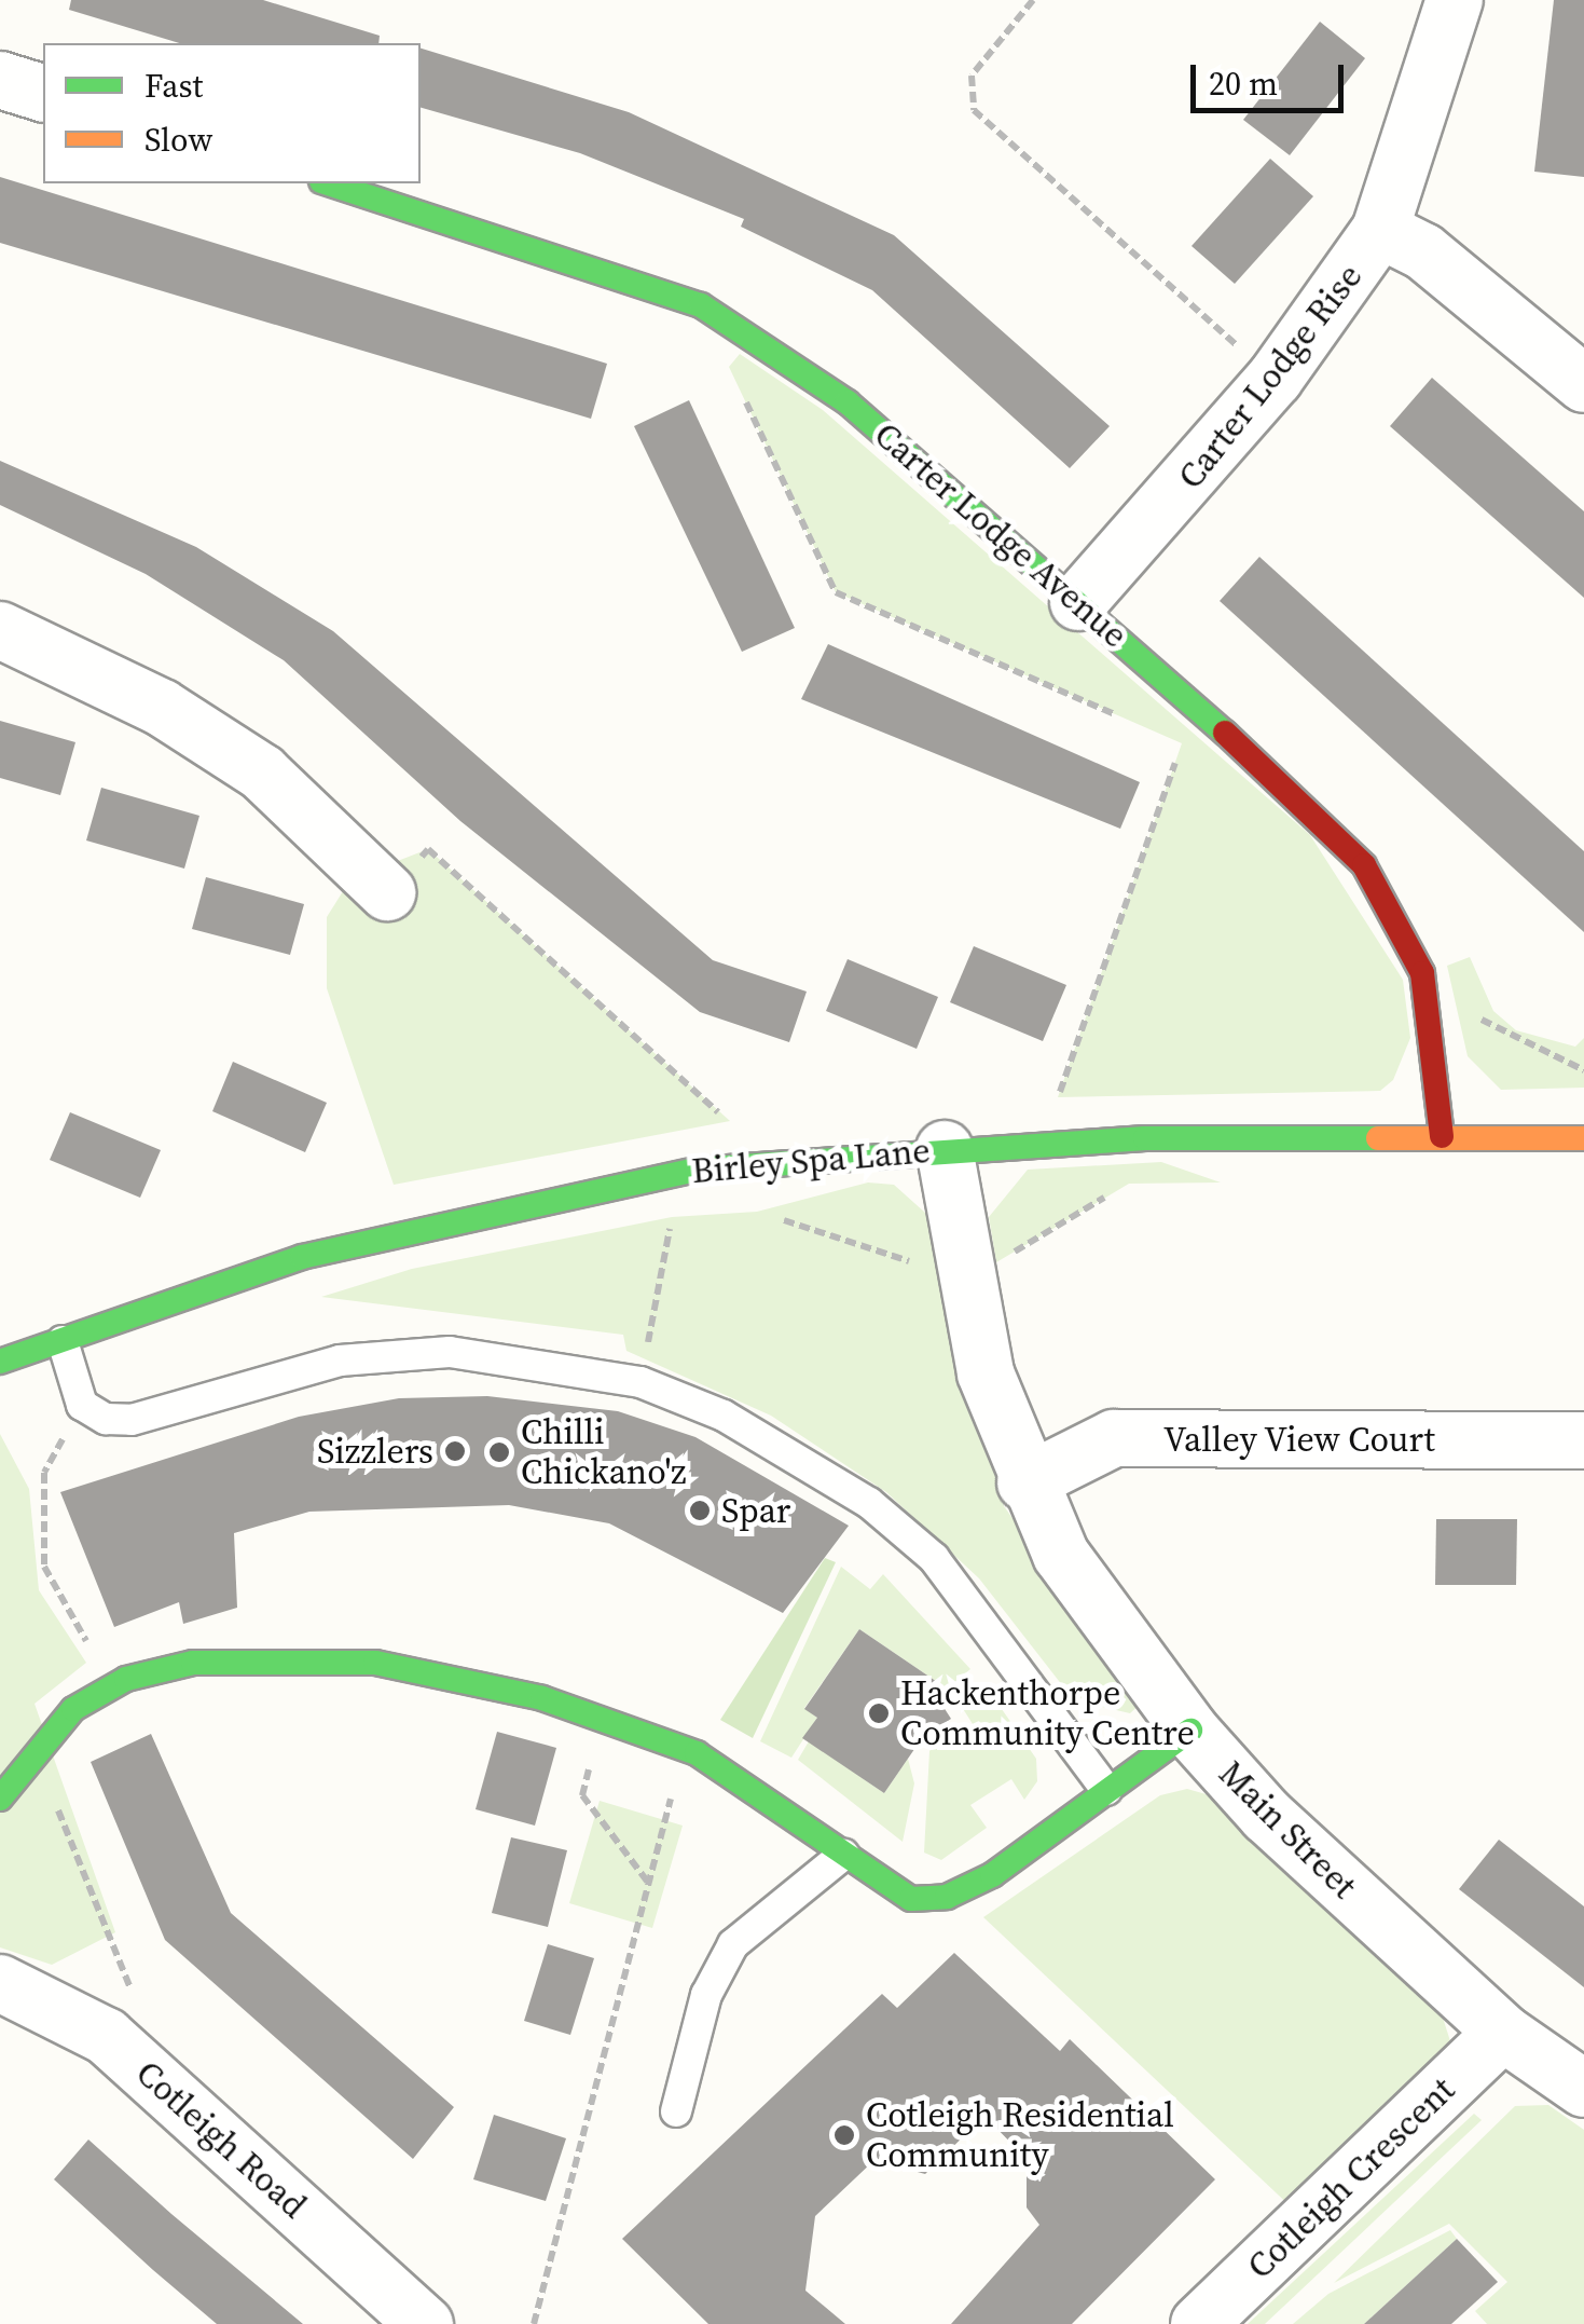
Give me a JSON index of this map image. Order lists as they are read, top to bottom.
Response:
{
  "streets": {
    "street": [
      "Carter Lodge Rise",
      "Carter Lodge Avenue",
      "Birley Spa Lane",
      "Valley View Court",
      "Main Street",
      "Cotleigh Road",
      "Cotleigh Crescent"
    ]
  },
  "crossings": [
    ["Carter Lodge Rise", "Carter Lodge Avenue"],
    ["Carter Lodge Avenue", "Birley Spa Lane"],
    ["Birley Spa Lane", "Main Street"],
    ["Valley View Court", "Main Street"],
    ["Main Street", "Cotleigh Crescent"]
  ],
  "places": [
    "Sizzlers",
    "Chilli Chickano'z",
    "Spar",
    "Hackenthorpe Community Centre",
    "Cotleigh Residential Community"
  ],
  "legend": ["Fast", "Slow"],
  "scale_bar": "20 m"
}
